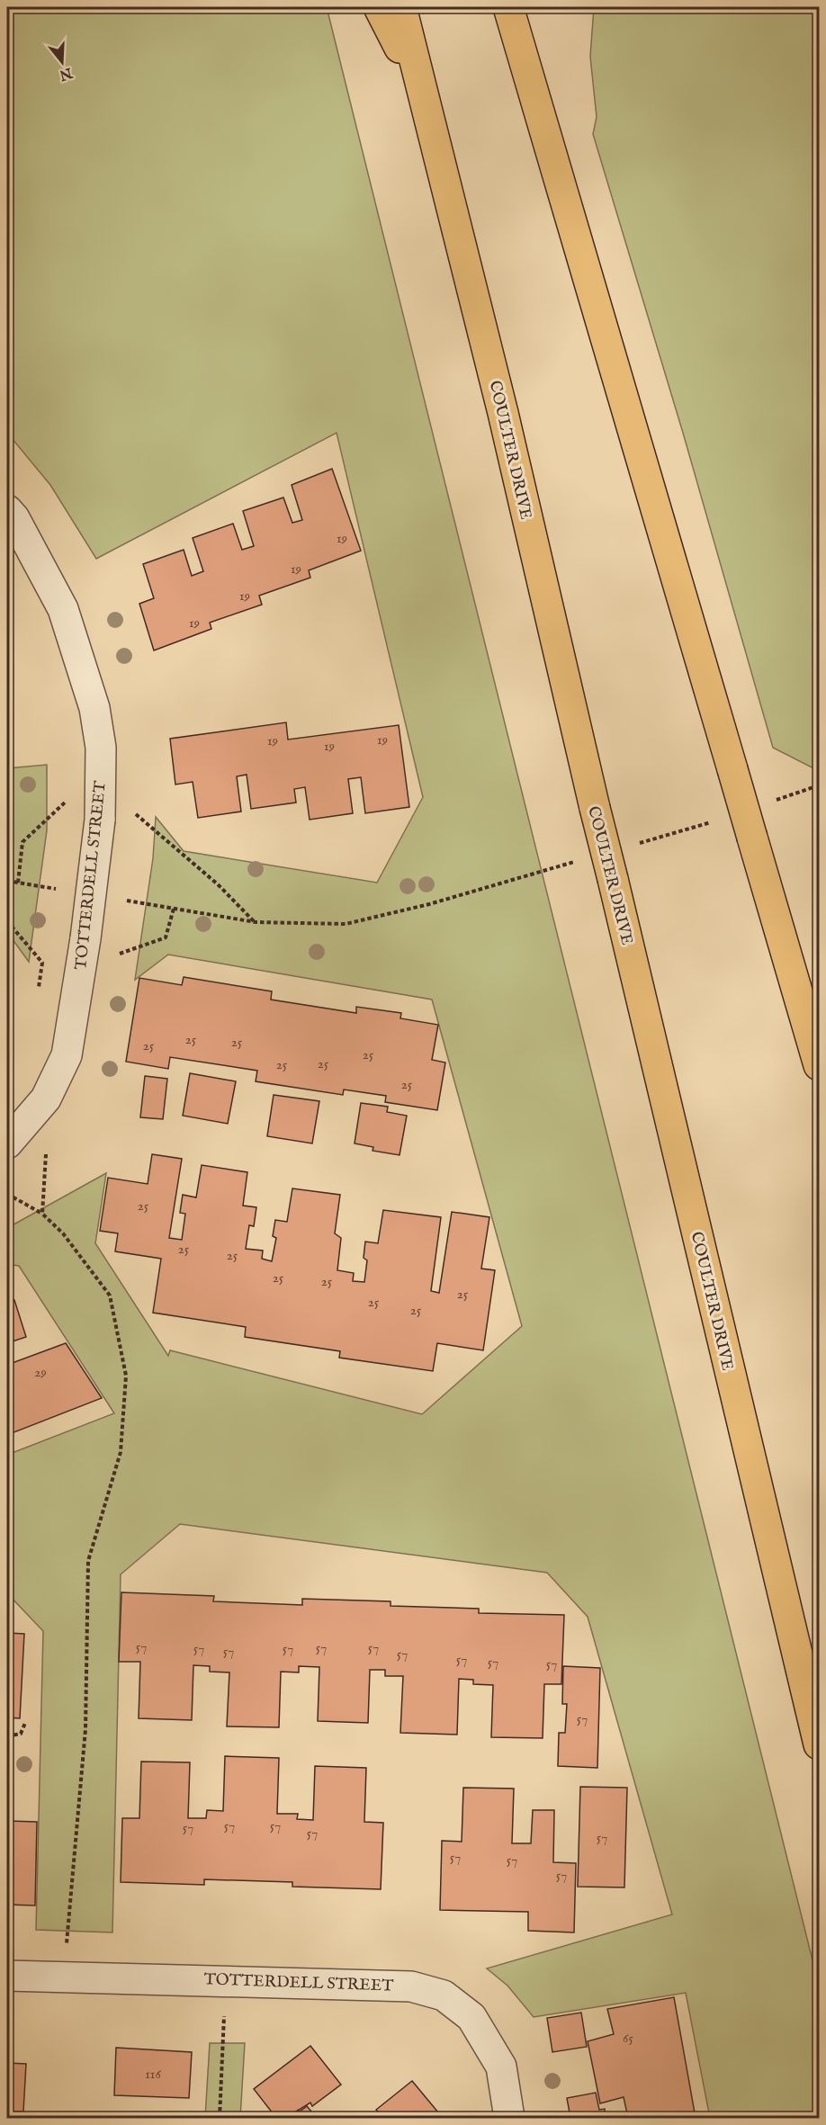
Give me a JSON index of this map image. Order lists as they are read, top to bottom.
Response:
{
  "streets": {
    "main road": ["COULTER DRIVE"],
    "street": ["TOTTERDELL STREET"]
  },
  "house_numbers": [
    "19",
    "19",
    "19",
    "19",
    "19",
    "19",
    "19",
    "25",
    "25",
    "25",
    "25",
    "25",
    "25",
    "25",
    "25",
    "25",
    "25",
    "25",
    "25",
    "25",
    "25",
    "25",
    "29",
    "57",
    "57",
    "57",
    "57",
    "57",
    "57",
    "57",
    "57",
    "57",
    "57",
    "57",
    "57",
    "57",
    "57",
    "57",
    "57",
    "57",
    "57",
    "57",
    "65",
    "116"
  ],
  "north": "bottom"
}
